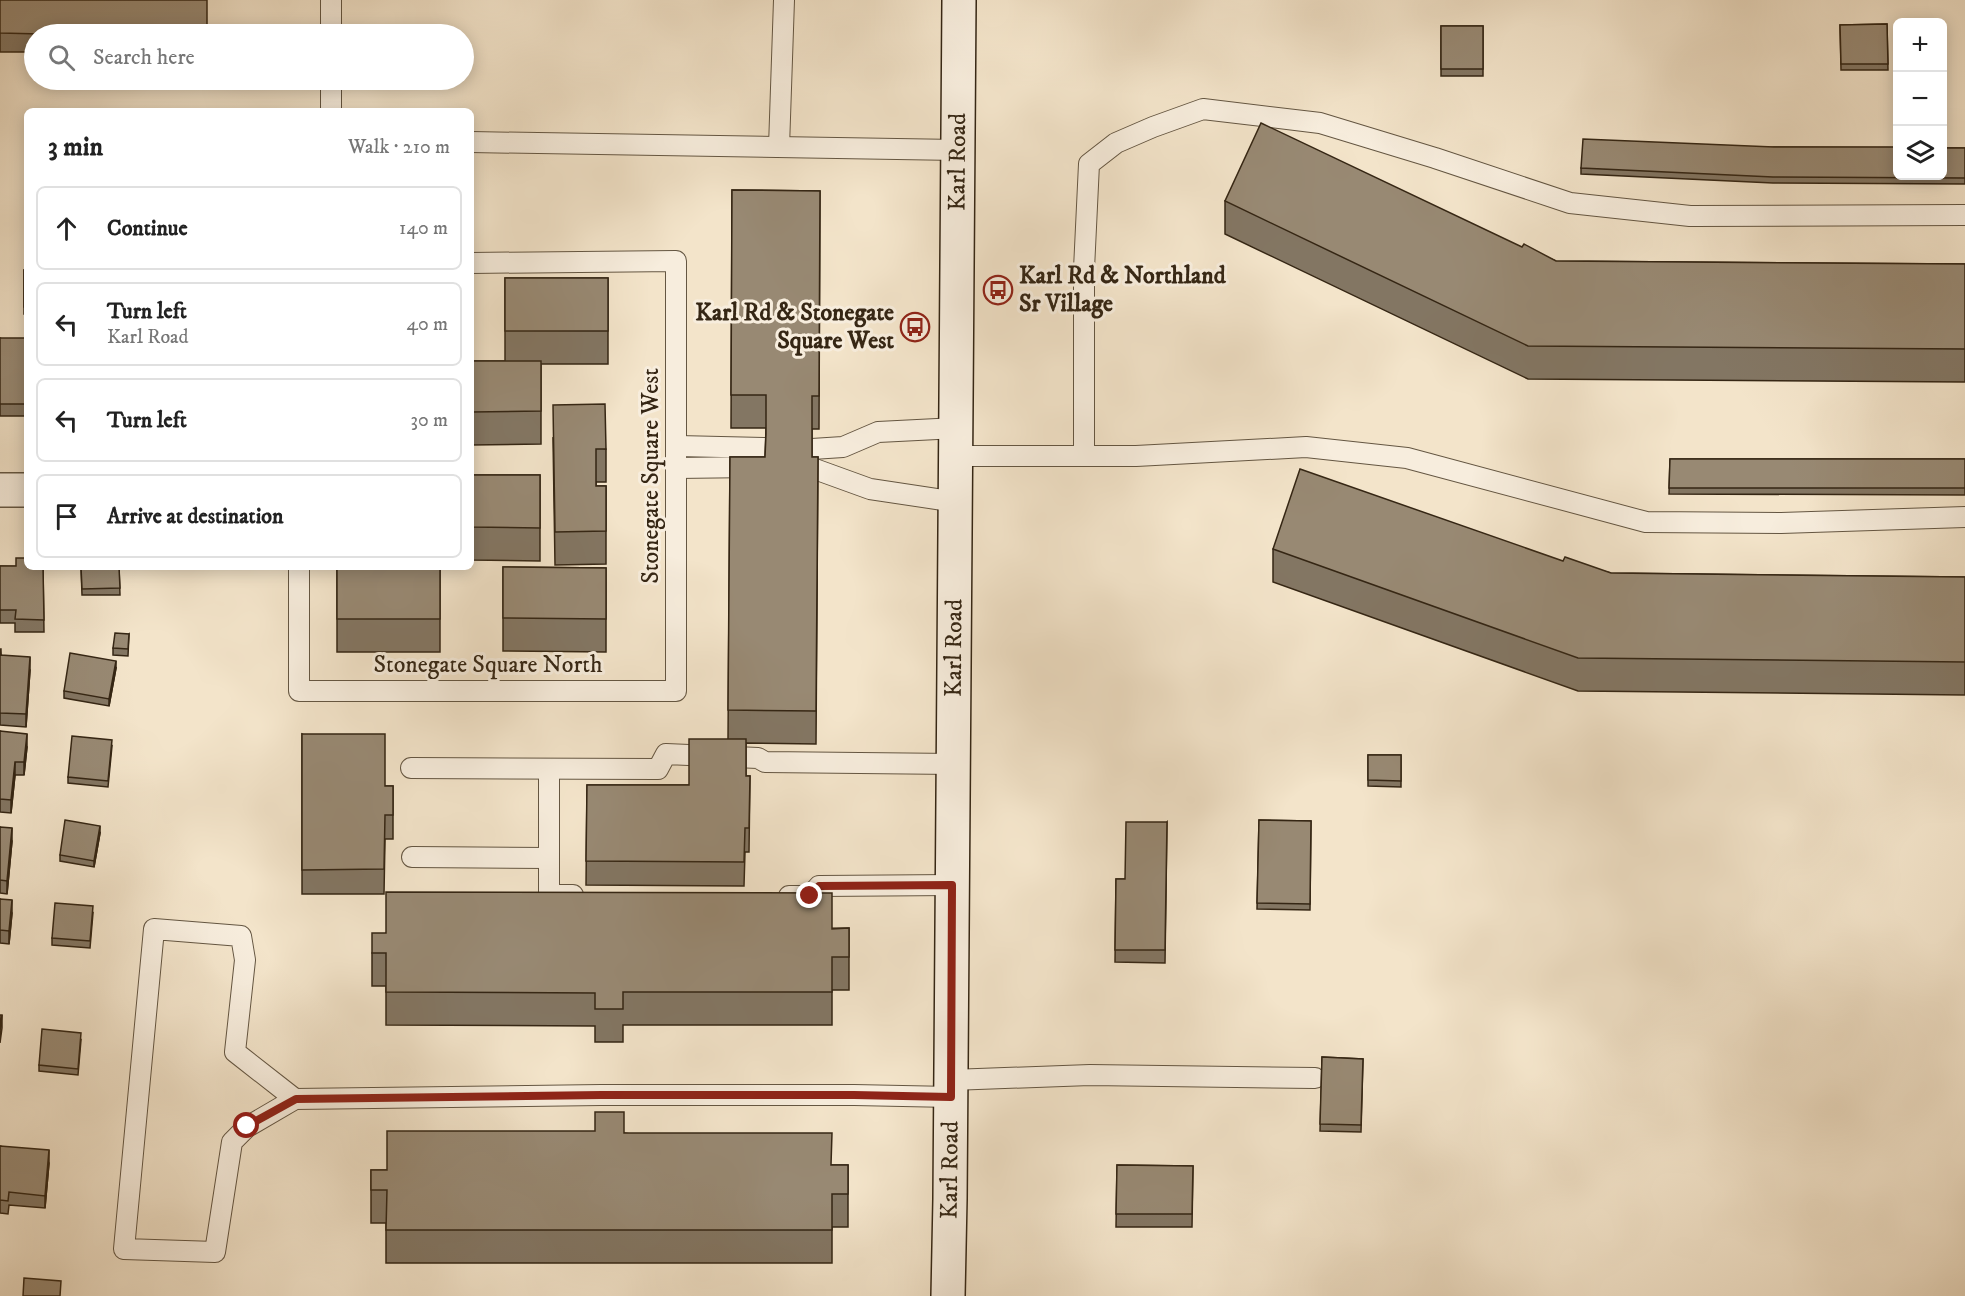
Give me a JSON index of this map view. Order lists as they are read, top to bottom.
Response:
{
  "streets": {
    "main road": ["Karl Road"],
    "lane": ["Stonegate Square West", "Stonegate Square North"]
  },
  "crossings": [
    ["Stonegate Square West", "Stonegate Square North"]
  ],
  "places": {
    "bus stop": ["Karl Rd & Northland Sr Village", "Karl Rd & Stonegate Square West"]
  },
  "page": {
    "map_buttons": ["+", "−"],
    "search": "Search here",
    "heading": ["3 min", "Walk · 210 m"],
    "list": [
      ["Continue", "140 m"],
      ["Turn left", "Karl Road", "40 m"],
      ["Turn left", "30 m"],
      "Arrive at destination"
    ]
  }
}
